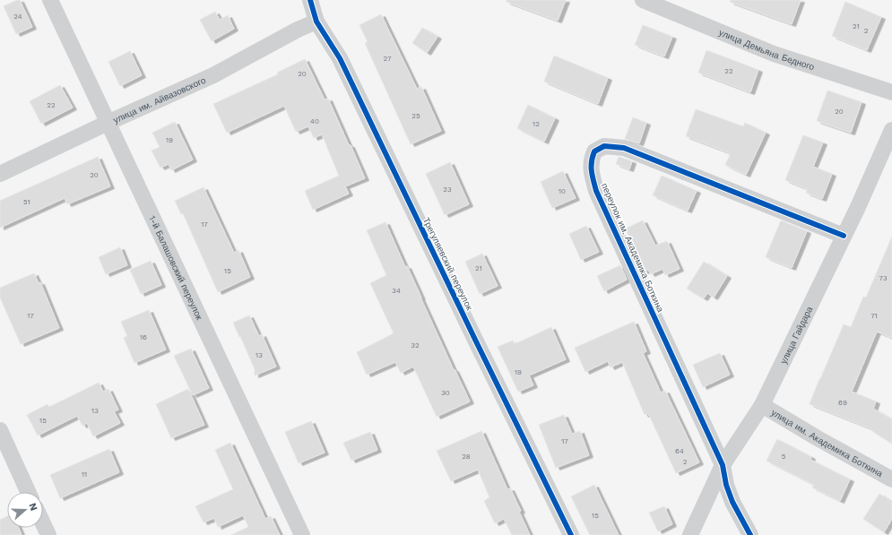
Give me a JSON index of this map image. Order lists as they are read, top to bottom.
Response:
{
  "streets": {
    "street": [
      "улица Демьяна Бедного",
      "улица им. Айвазовского",
      "переулок им. Академика Боткина",
      "Трегуляевский переулок",
      "1-й Балашовский переулок",
      "улица Гайдара",
      "улица им. Академика Боткина"
    ]
  },
  "crossings": [
    ["улица им. Айвазовского", "Трегуляевский переулок"],
    ["улица им. Айвазовского", "1-й Балашовский переулок"],
    ["переулок им. Академика Боткина", "улица Гайдара"],
    ["улица Гайдара", "улица им. Академика Боткина"]
  ],
  "house_numbers": [
    "24",
    "21",
    "2",
    "27",
    "22",
    "20",
    "22",
    "20",
    "25",
    "40",
    "12",
    "19",
    "20",
    "23",
    "10",
    "51",
    "17",
    "21",
    "15",
    "73",
    "34",
    "17",
    "71",
    "16",
    "32",
    "13",
    "19",
    "30",
    "69",
    "13",
    "15",
    "17",
    "64",
    "28",
    "5",
    "2",
    "11",
    "15"
  ],
  "north": "right"
}
